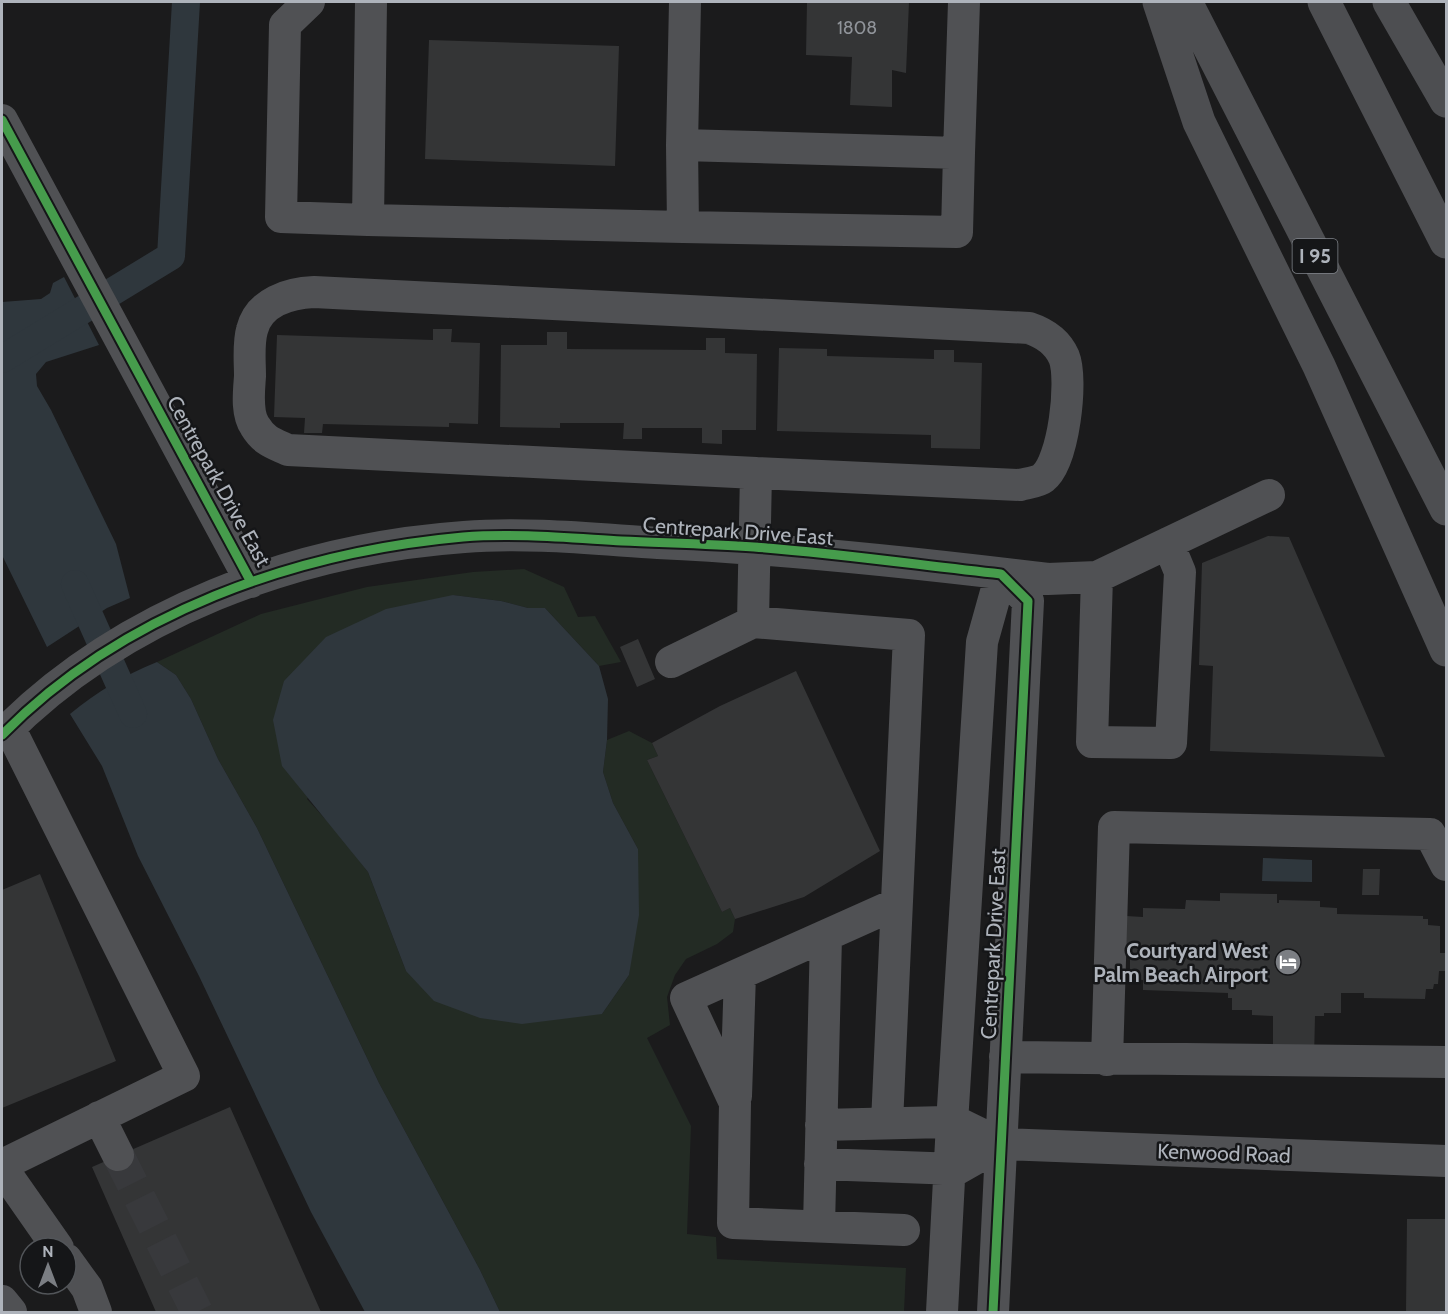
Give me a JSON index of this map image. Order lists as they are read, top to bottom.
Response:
{
  "streets": {
    "highway": ["I 95"],
    "street": ["Centrepark Drive East", "Kenwood Road"]
  },
  "crossings": [
    ["Centrepark Drive East", "Kenwood Road"]
  ],
  "places": {
    "hotel": ["Courtyard West Palm Beach Airport"]
  },
  "house_numbers": ["1808"],
  "north": "top"
}
